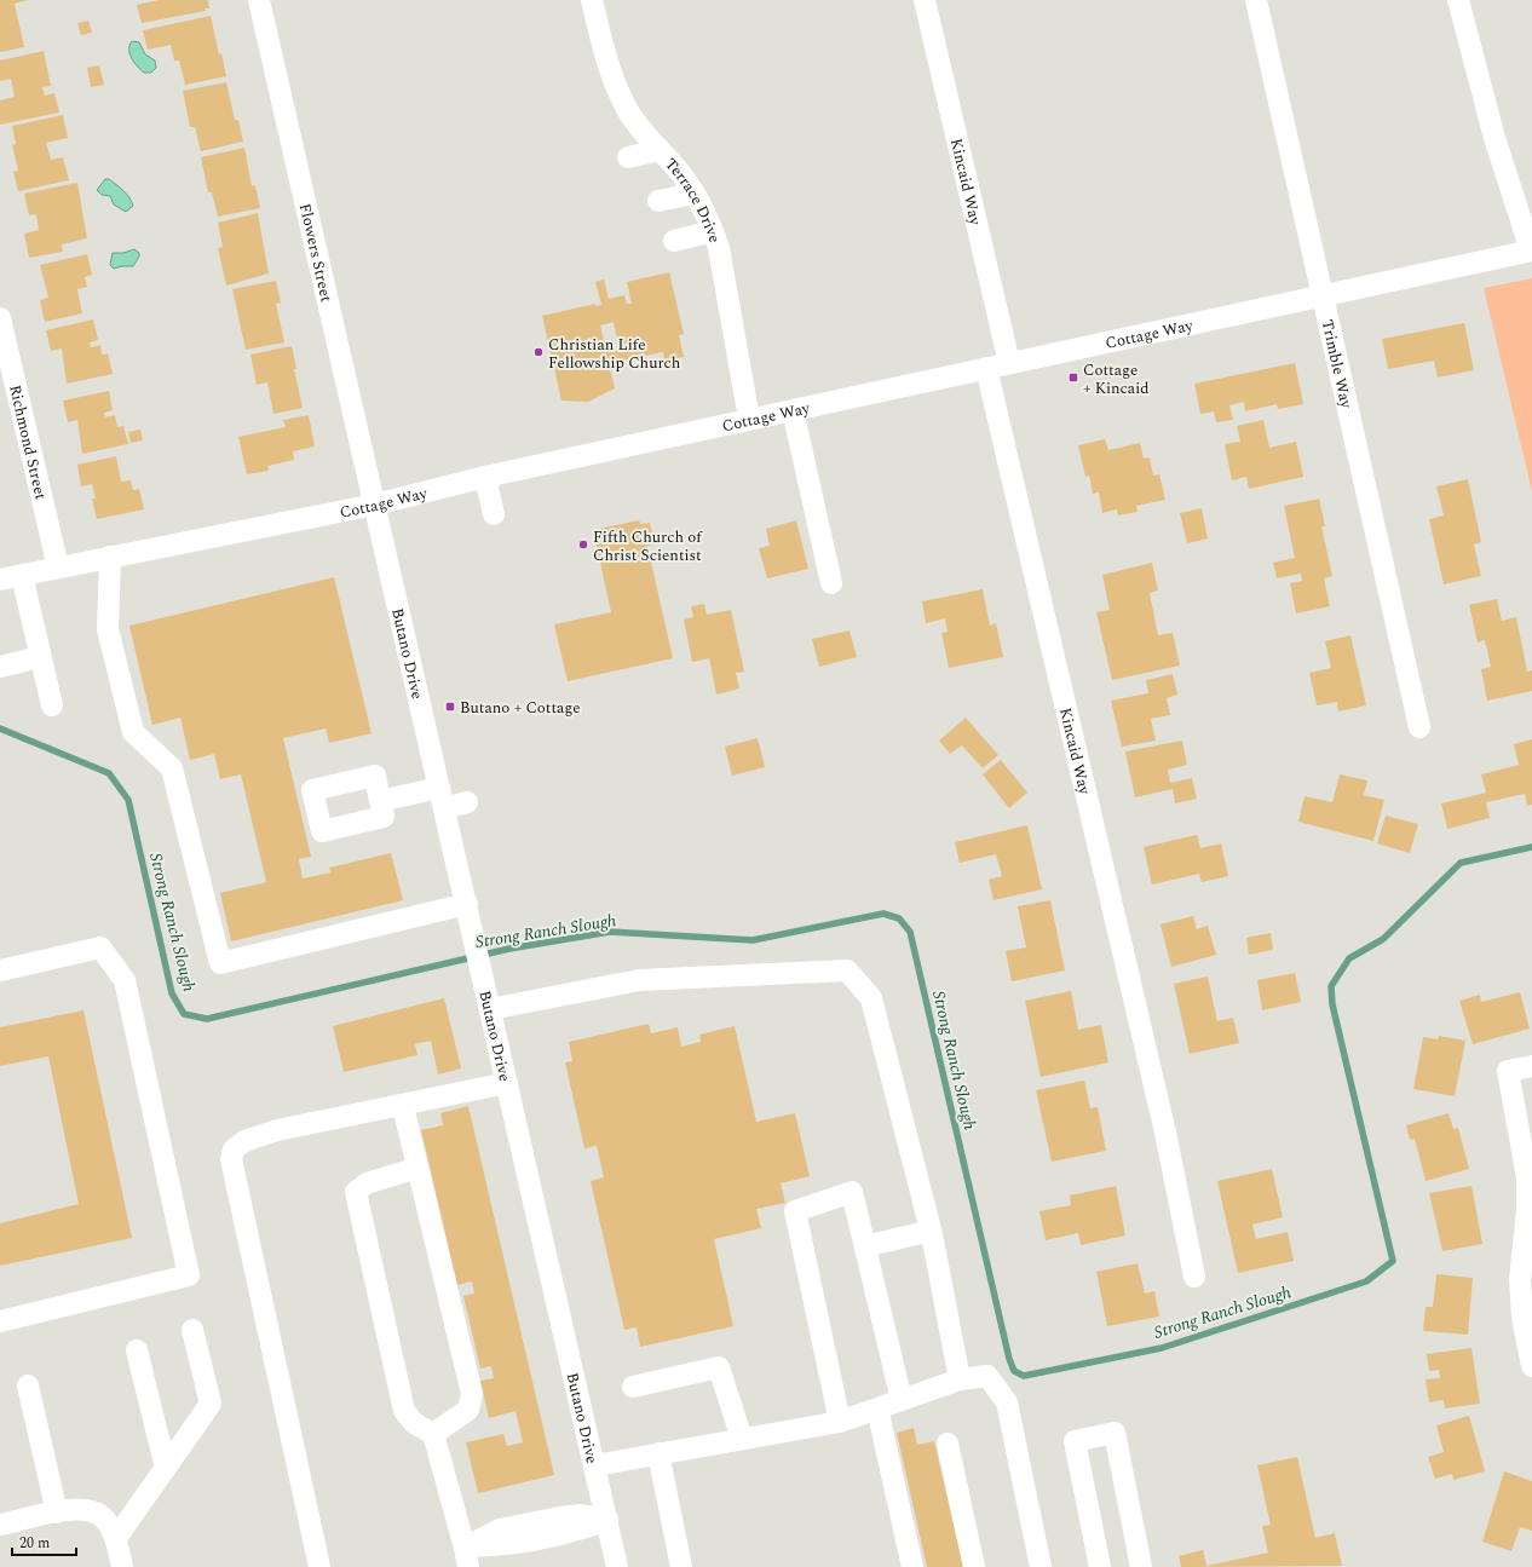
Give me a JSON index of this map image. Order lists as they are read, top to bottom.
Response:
{
  "streets": {
    "street": [
      "Kincaid Way",
      "Terrace Drive",
      "Flowers Street",
      "Cottage Way",
      "Trimble Way",
      "Richmond Street",
      "Butano Drive"
    ]
  },
  "crossings": [
    ["Kincaid Way", "Cottage Way"],
    ["Terrace Drive", "Cottage Way"],
    ["Flowers Street", "Cottage Way"],
    ["Flowers Street", "Butano Drive"],
    ["Cottage Way", "Trimble Way"],
    ["Cottage Way", "Richmond Street"],
    ["Cottage Way", "Butano Drive"]
  ],
  "water": ["Strong Ranch Slough"],
  "places": {
    "other": ["Christian Life Fellowship Church", "Fifth Church of Christ Scientist"],
    "transit": ["Cottage + Kincaid", "Butano + Cottage"]
  },
  "scale_bar": "20 m"
}
